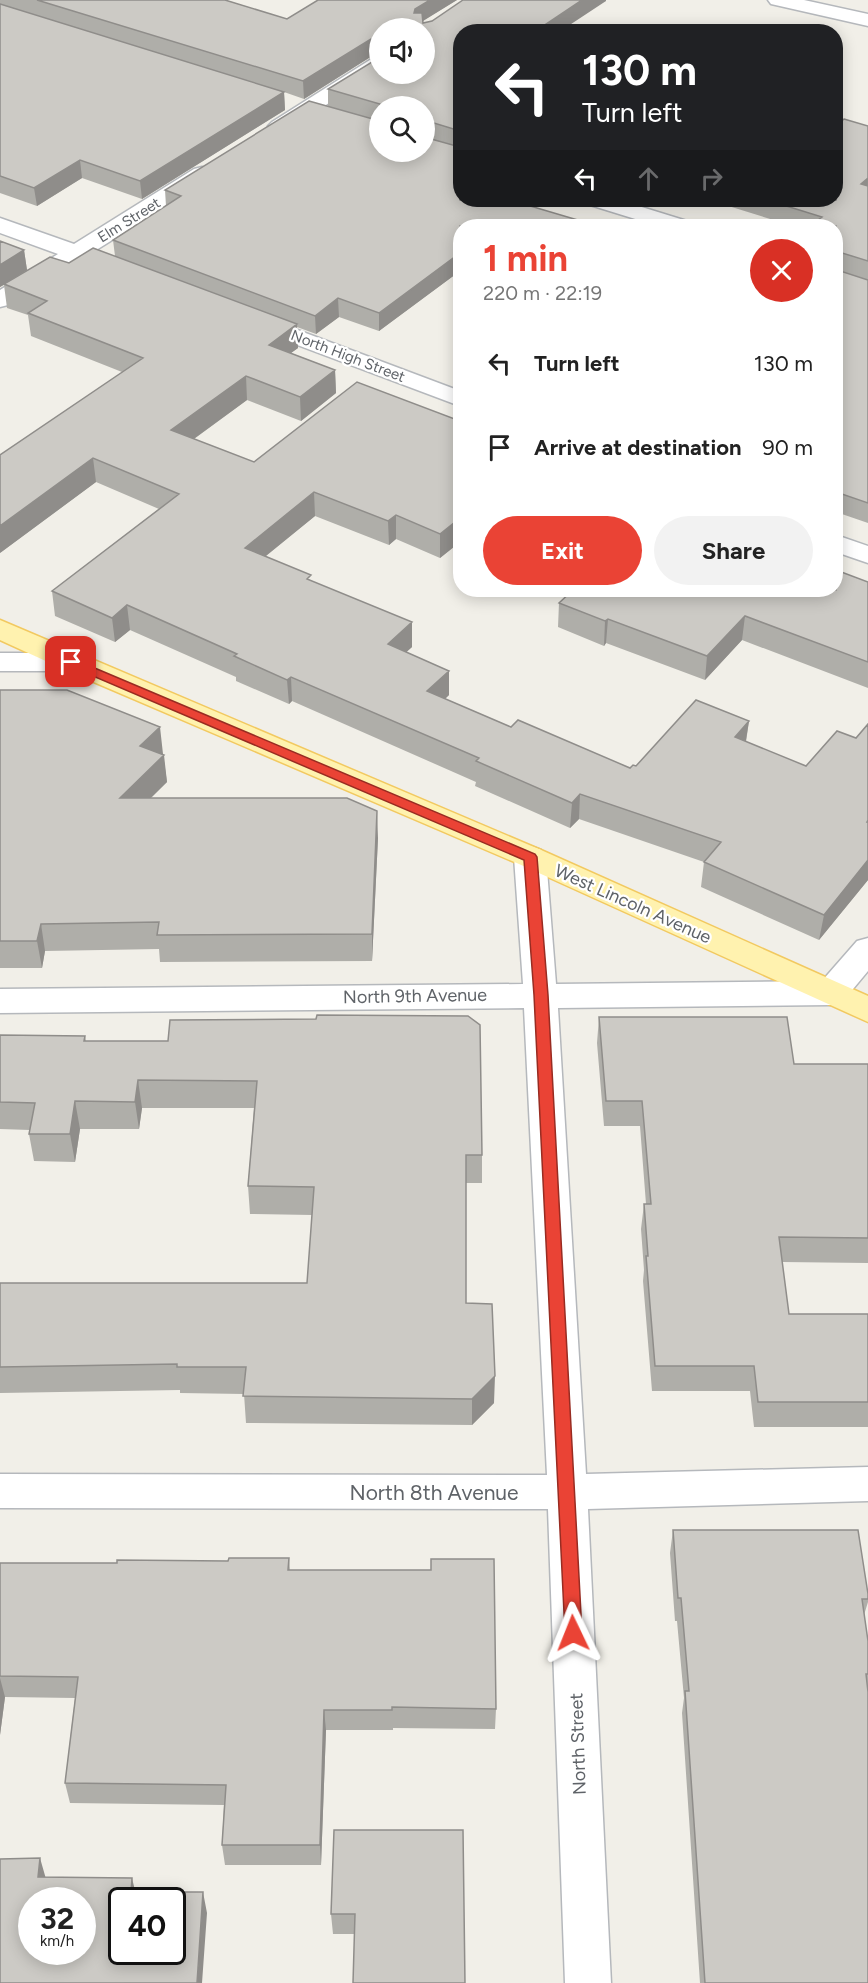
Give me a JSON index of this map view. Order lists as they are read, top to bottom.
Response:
{
  "streets": {
    "main road": ["West Lincoln Avenue"],
    "street": [
      "Elm Street",
      "North High Street",
      "North 9th Avenue",
      "North 8th Avenue",
      "North Street"
    ]
  },
  "crossings": [
    ["West Lincoln Avenue", "North 9th Avenue"],
    ["West Lincoln Avenue", "North Street"],
    ["North 9th Avenue", "North Street"],
    ["North 8th Avenue", "North Street"]
  ],
  "page": {
    "turn": ["130 m", "Turn left"],
    "heading": ["1 min", "220 m · 22:19"],
    "list": [
      {
        "name": "Turn left",
        "value": "130 m"
      },
      {
        "name": "Arrive at destination",
        "value": "90 m"
      }
    ],
    "buttons": ["Exit", "Share"],
    "speed": "32 km/h",
    "limit": "40"
  }
}
